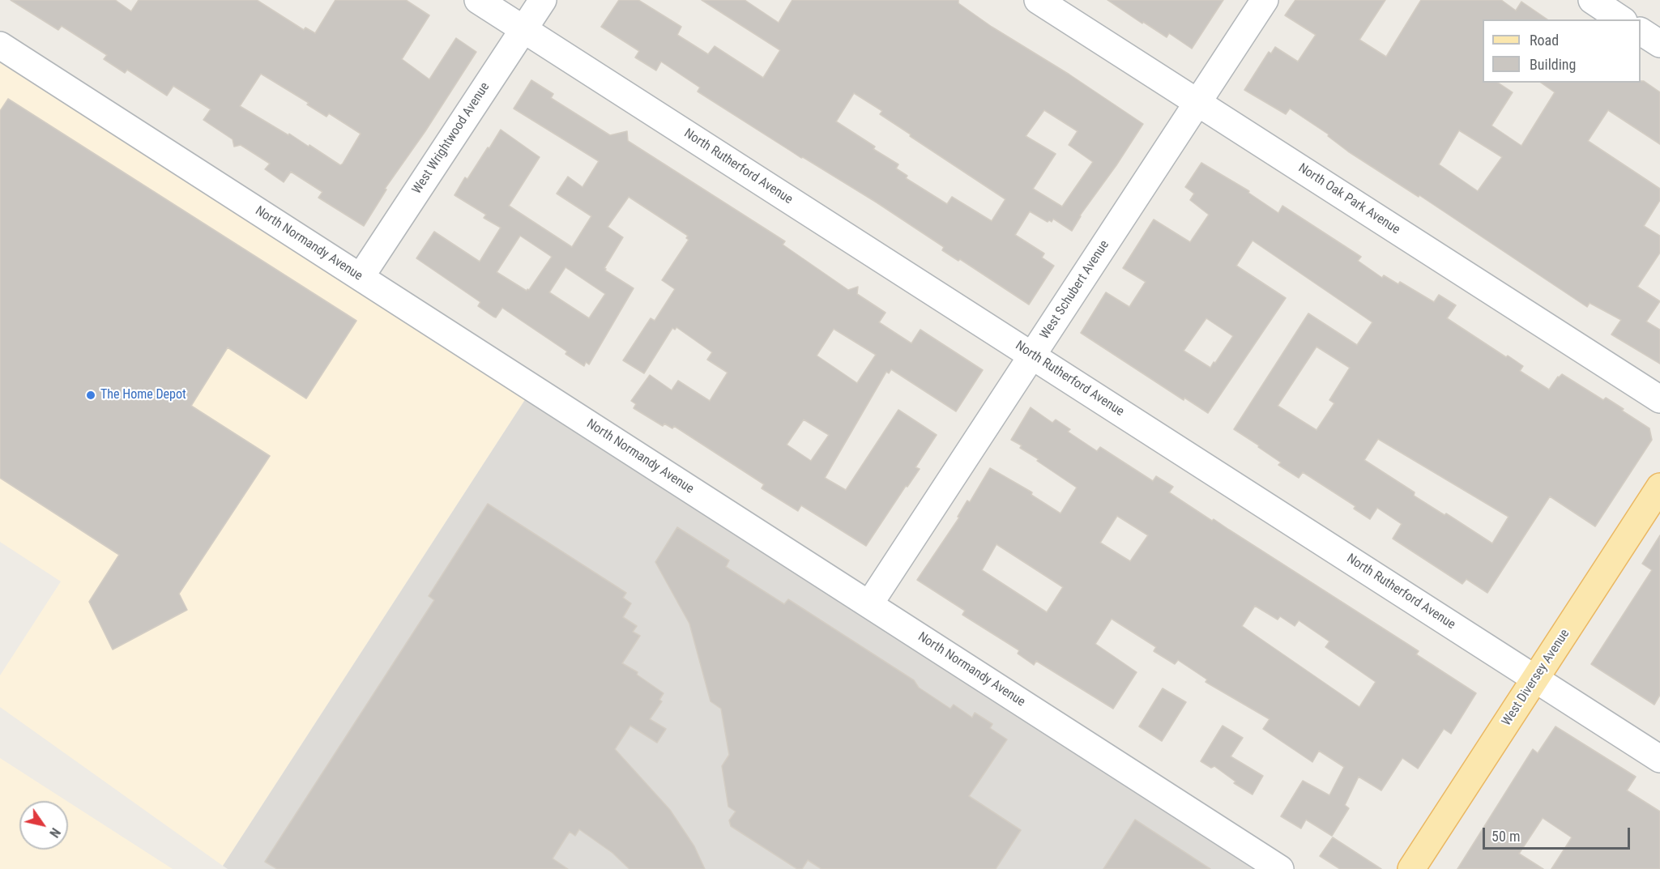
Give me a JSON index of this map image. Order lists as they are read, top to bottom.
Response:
{
  "streets": {
    "main road": ["West Diversey Avenue"],
    "street": [
      "West Wrightwood Avenue",
      "North Rutherford Avenue",
      "North Oak Park Avenue",
      "North Normandy Avenue",
      "West Schubert Avenue"
    ]
  },
  "crossings": [
    ["West Wrightwood Avenue", "North Rutherford Avenue"],
    ["West Wrightwood Avenue", "North Normandy Avenue"],
    ["North Rutherford Avenue", "West Schubert Avenue"],
    ["North Rutherford Avenue", "West Diversey Avenue"],
    ["North Oak Park Avenue", "West Schubert Avenue"],
    ["North Normandy Avenue", "West Schubert Avenue"]
  ],
  "places": ["The Home Depot"],
  "legend": ["Road", "Building"],
  "scale_bar": "50 m",
  "north": "bottom right"
}
